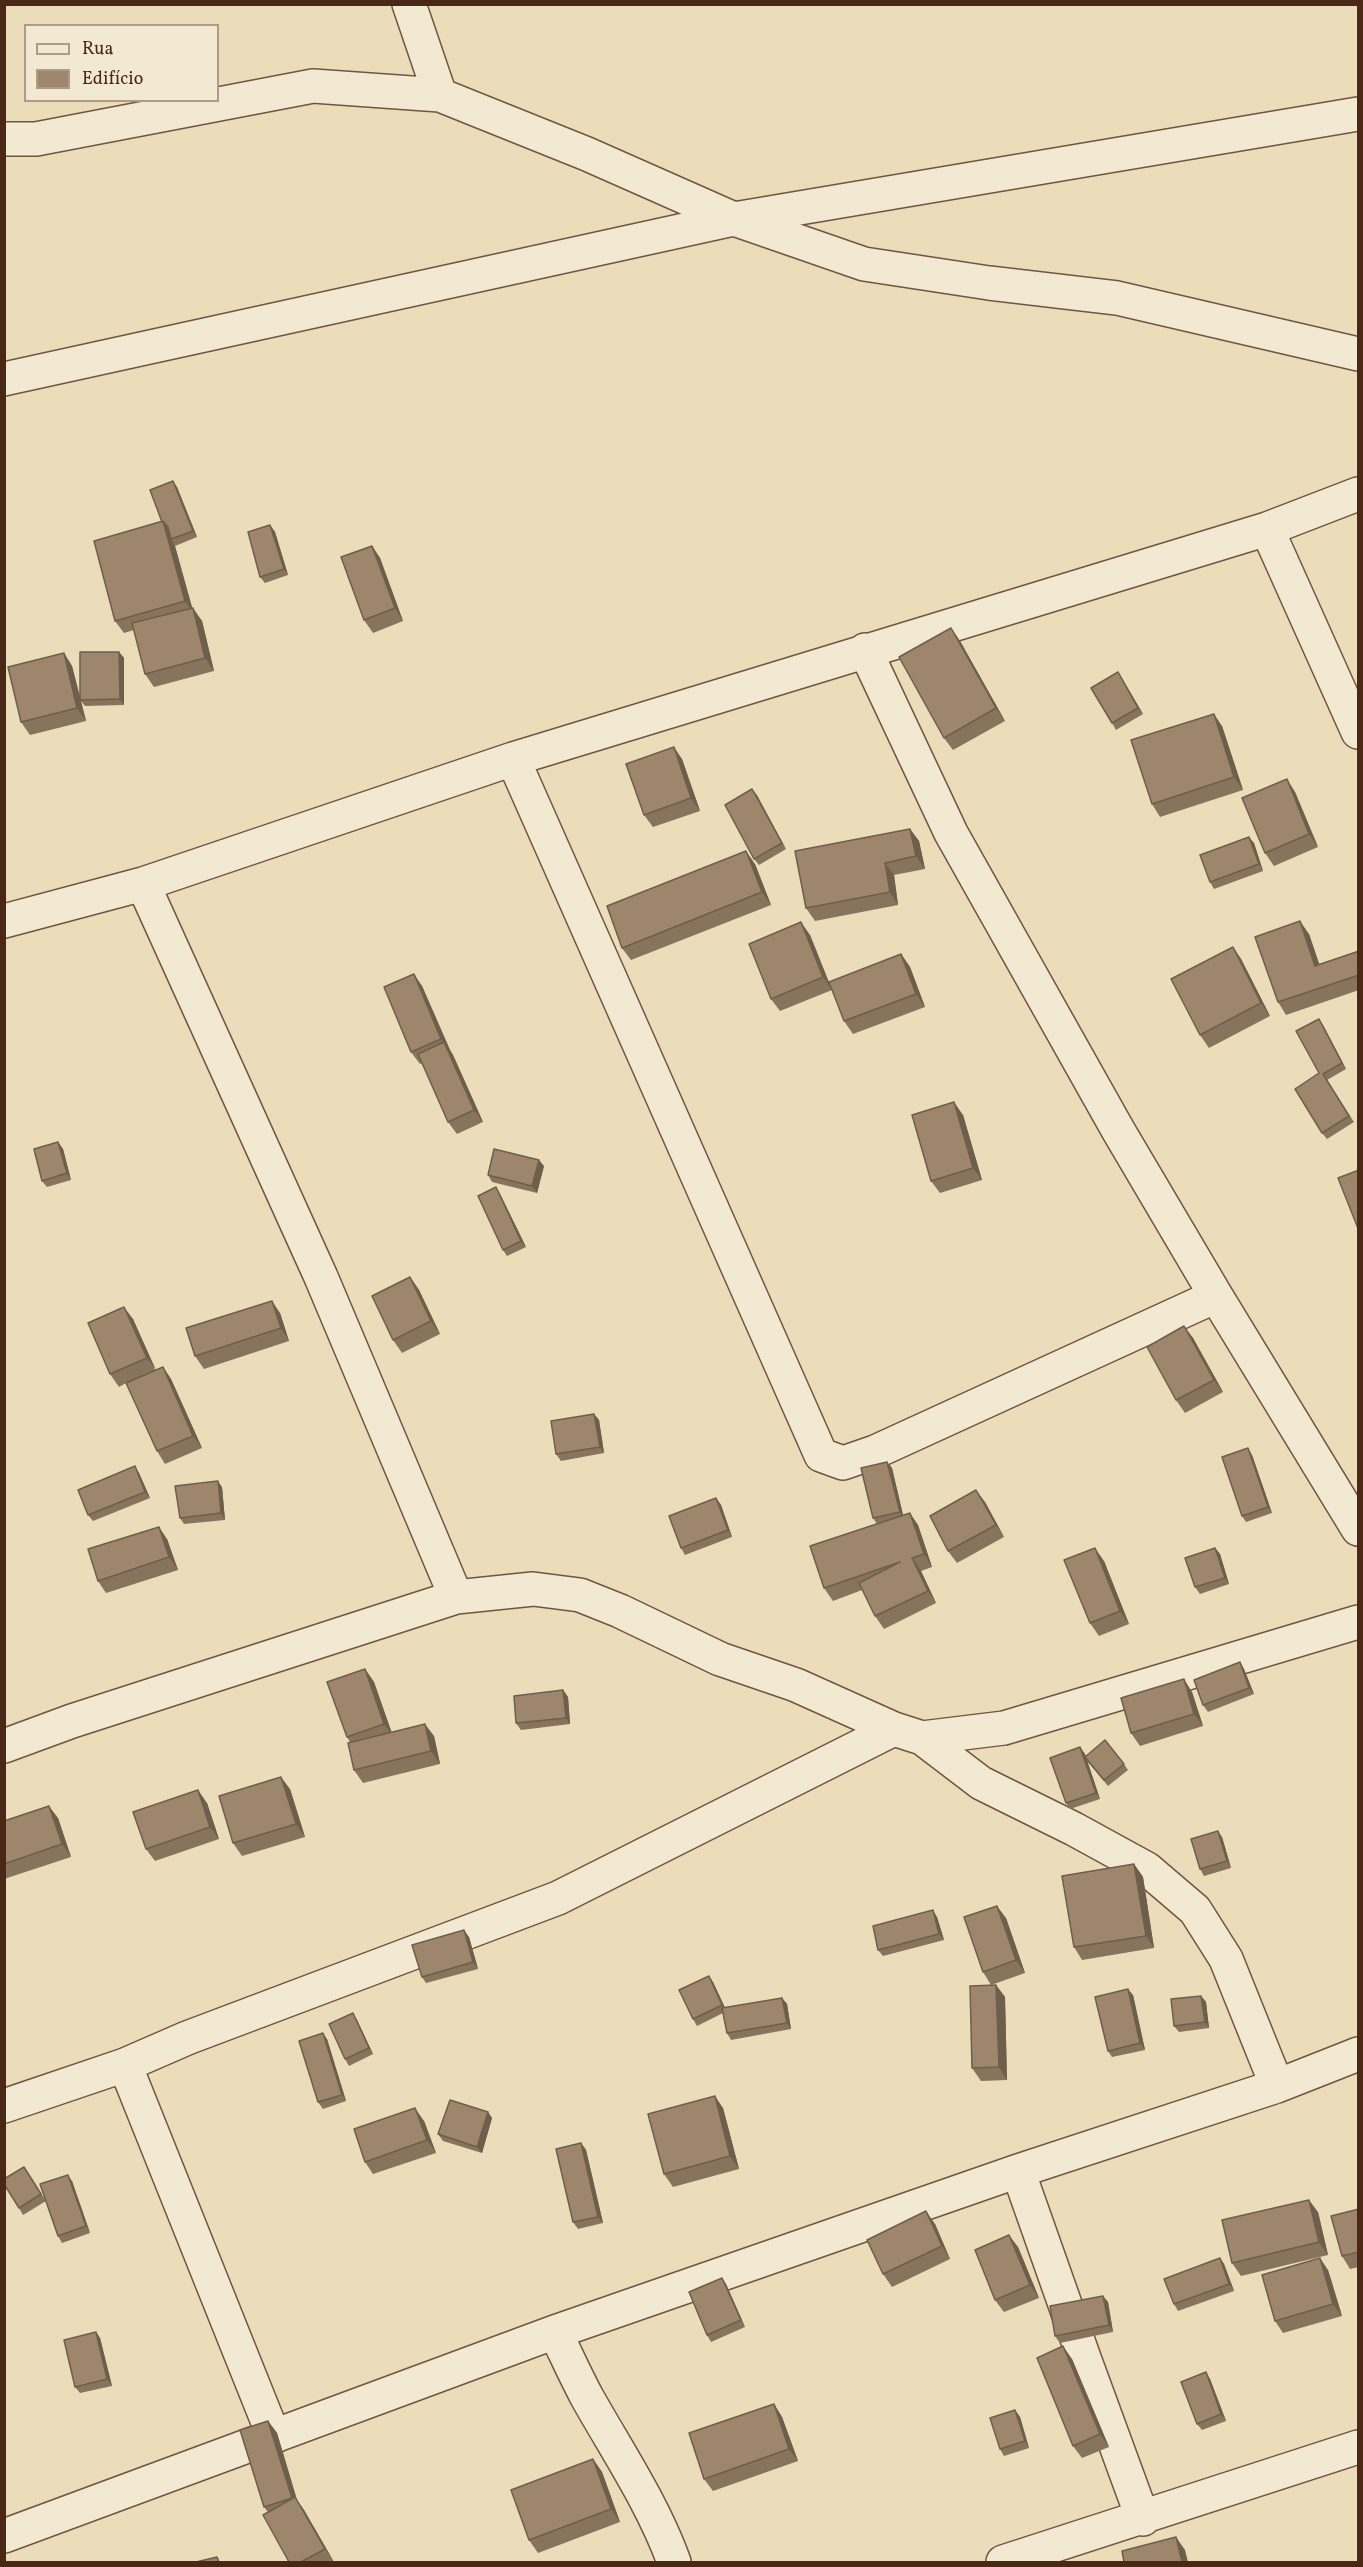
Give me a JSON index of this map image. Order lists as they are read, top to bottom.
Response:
{
  "legend": ["Rua", "Edifício"]
}
